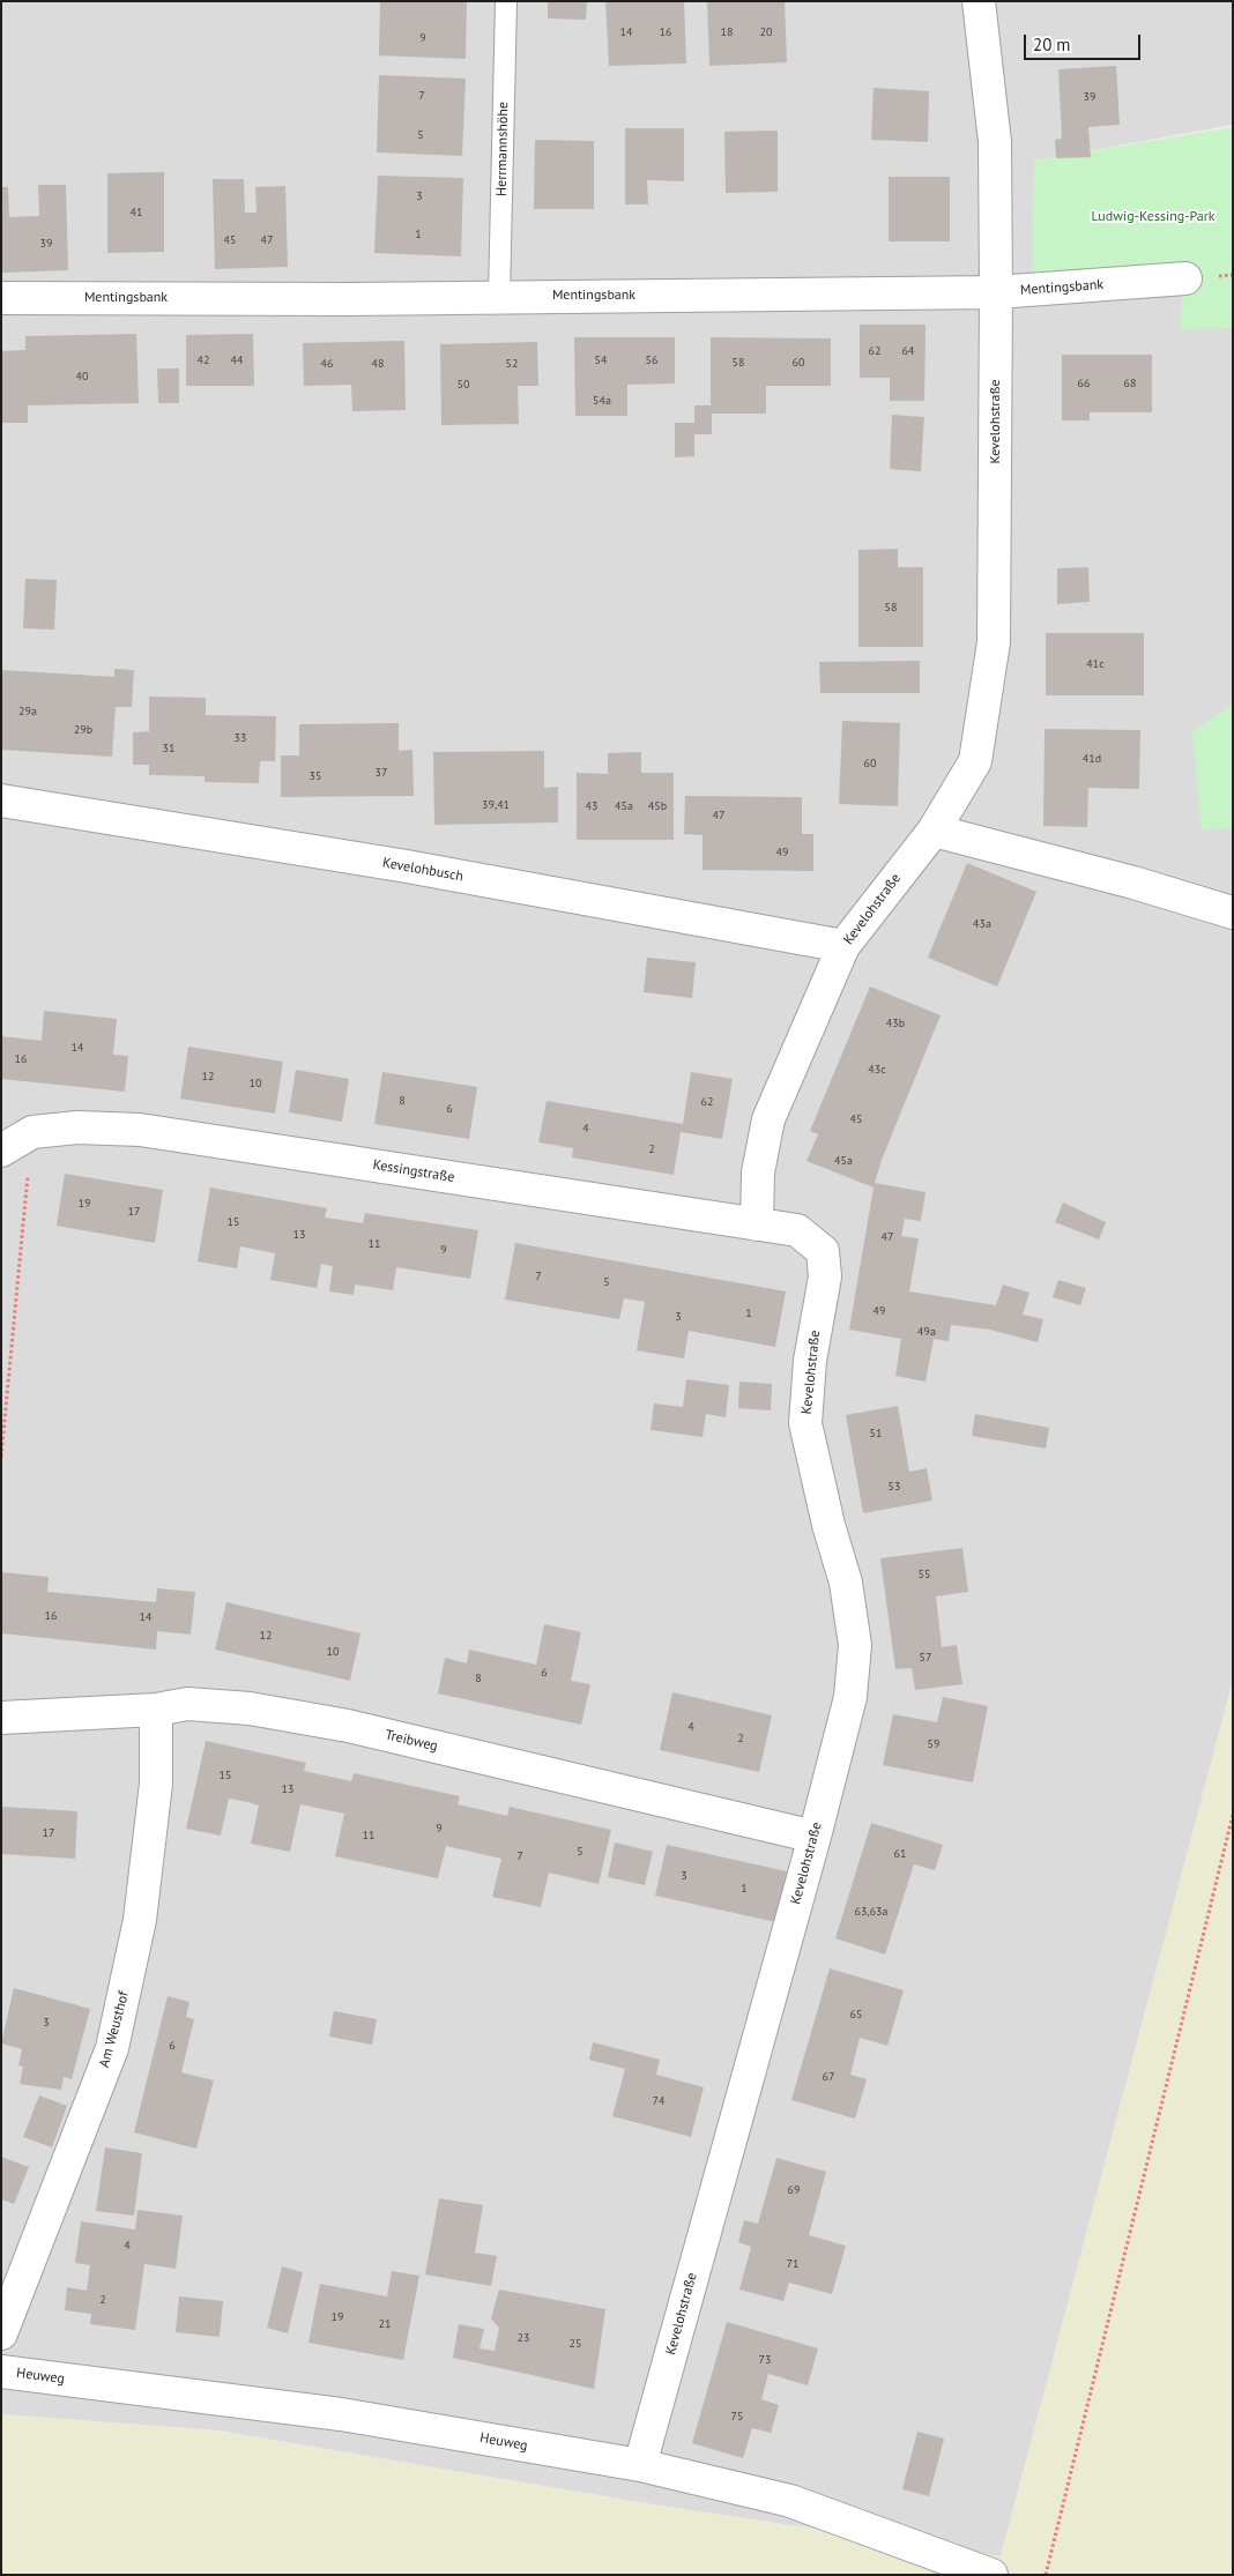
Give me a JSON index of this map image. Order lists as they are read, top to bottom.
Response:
{
  "streets": {
    "street": [
      "Mentingsbank",
      "Kevelohstraße",
      "Kevelohbusch",
      "Kessingstraße",
      "Treibweg",
      "Am Weusthof",
      "Heuweg"
    ],
    "lane": ["Herrmannshöhe"]
  },
  "crossings": [
    ["Herrmannshöhe", "Mentingsbank"],
    ["Mentingsbank", "Kevelohstraße"],
    ["Kevelohstraße", "Kevelohbusch"],
    ["Kevelohstraße", "Kessingstraße"],
    ["Kevelohstraße", "Treibweg"],
    ["Kevelohstraße", "Heuweg"],
    ["Treibweg", "Am Weusthof"]
  ],
  "parks": ["Ludwig-Kessing-Park"],
  "house_numbers": [
    "14",
    "16",
    "18",
    "20",
    "9",
    "7",
    "39",
    "5",
    "3",
    "41",
    "1",
    "45",
    "47",
    "39",
    "62",
    "64",
    "42",
    "44",
    "54",
    "56",
    "58",
    "60",
    "46",
    "48",
    "52",
    "40",
    "66",
    "68",
    "50",
    "54a",
    "58",
    "41c",
    "29a",
    "29b",
    "33",
    "31",
    "41d",
    "60",
    "37",
    "35",
    "39,41",
    "43",
    "45a",
    "45b",
    "47",
    "49",
    "43a",
    "43b",
    "14",
    "16",
    "43c",
    "12",
    "10",
    "8",
    "62",
    "6",
    "45",
    "4",
    "2",
    "45a",
    "19",
    "17",
    "15",
    "13",
    "47",
    "11",
    "9",
    "7",
    "5",
    "49",
    "1",
    "3",
    "49a",
    "51",
    "53",
    "55",
    "16",
    "14",
    "12",
    "10",
    "57",
    "6",
    "8",
    "4",
    "2",
    "59",
    "15",
    "13",
    "9",
    "17",
    "11",
    "5",
    "61",
    "7",
    "3",
    "1",
    "63,63a",
    "65",
    "3",
    "6",
    "67",
    "74",
    "69",
    "4",
    "71",
    "2",
    "19",
    "21",
    "23",
    "25",
    "73",
    "75"
  ],
  "scale_bar": "20 m"
}
